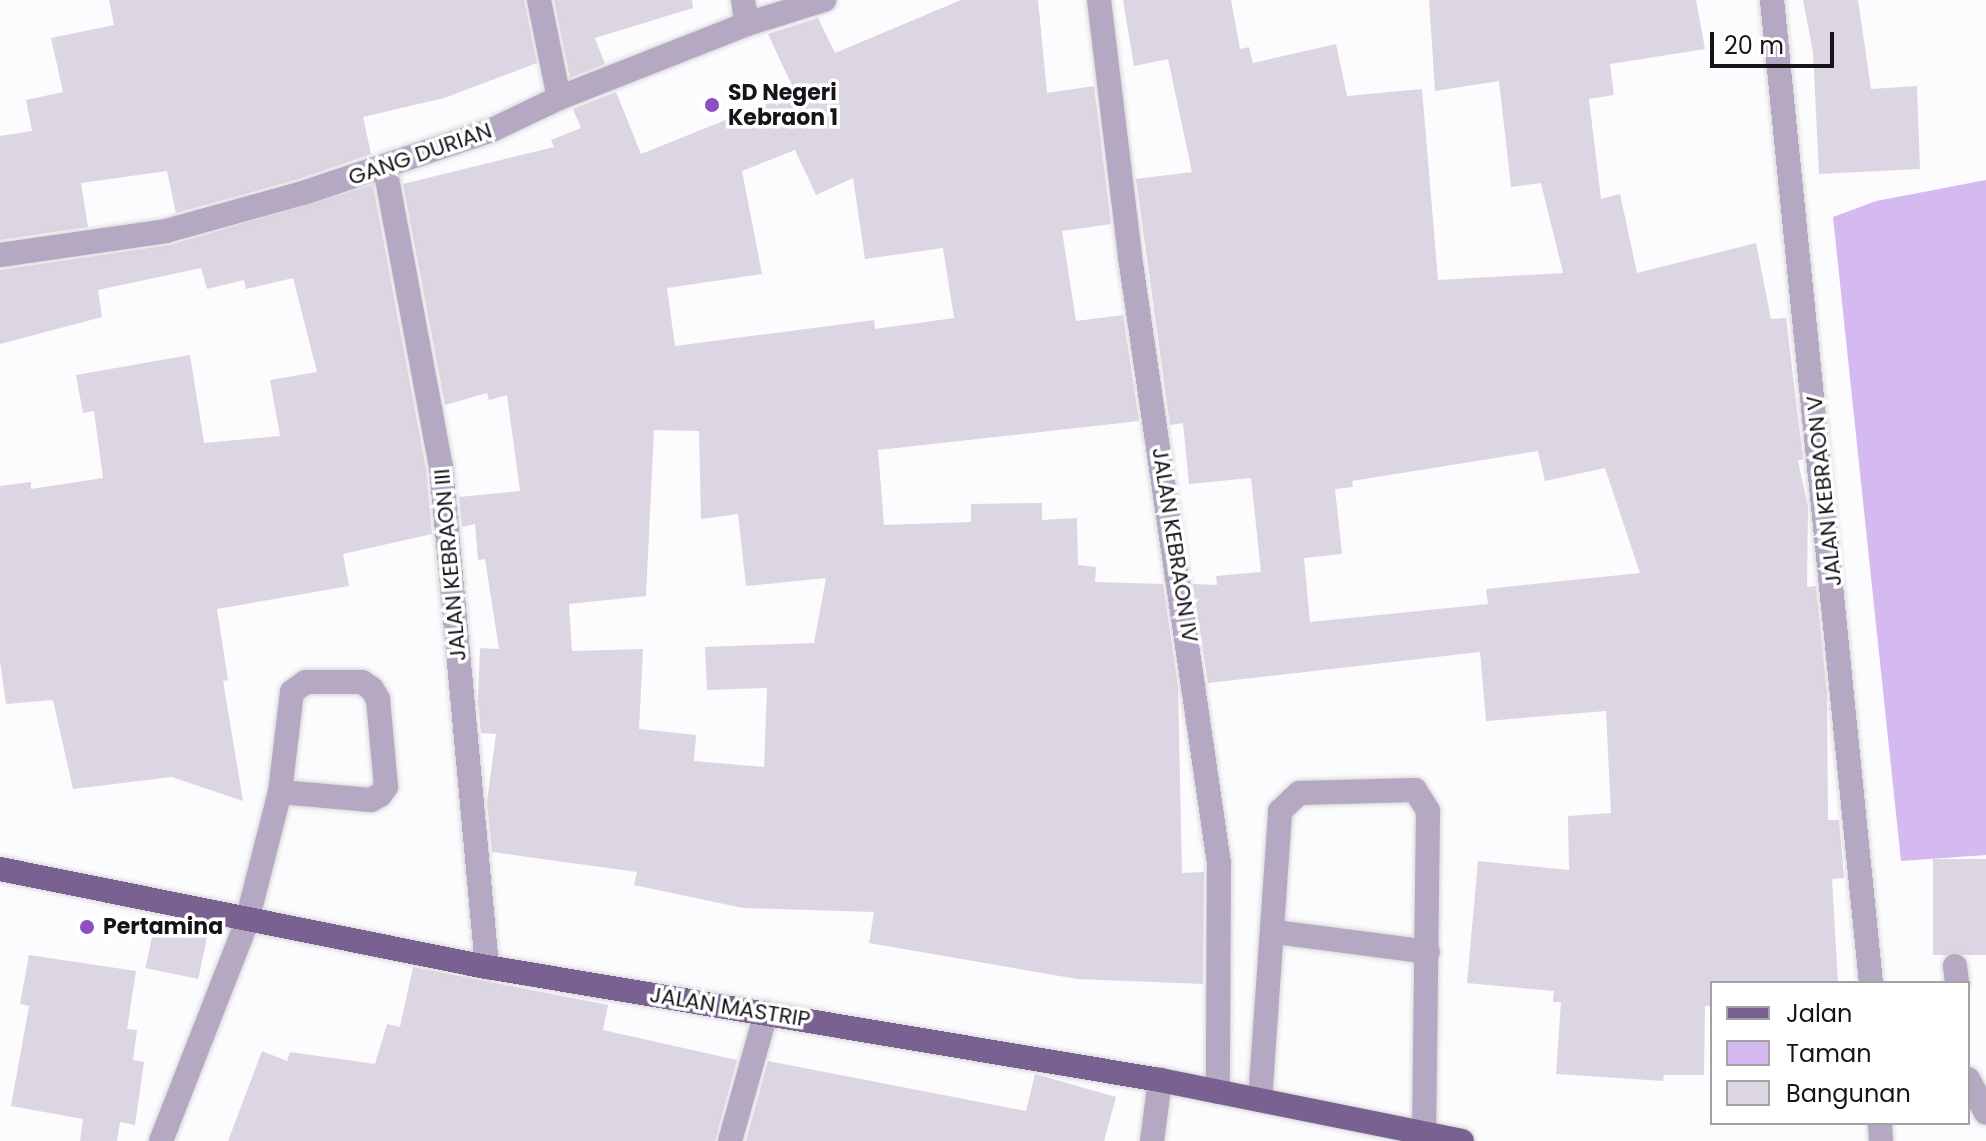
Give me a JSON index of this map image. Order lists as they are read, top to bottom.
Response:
{
  "streets": {
    "main road": ["JALAN MASTRIP"],
    "street": [
      "GANG DURIAN",
      "JALAN KEBRAON V",
      "JALAN KEBRAON IV",
      "JALAN KEBRAON III"
    ]
  },
  "crossings": [
    ["GANG DURIAN", "JALAN KEBRAON III"],
    ["JALAN KEBRAON IV", "JALAN MASTRIP"],
    ["JALAN KEBRAON III", "JALAN MASTRIP"]
  ],
  "places": ["SD Negeri Kebraon 1", "Pertamina"],
  "legend": ["Jalan", "Taman", "Bangunan"],
  "scale_bar": "20 m"
}
